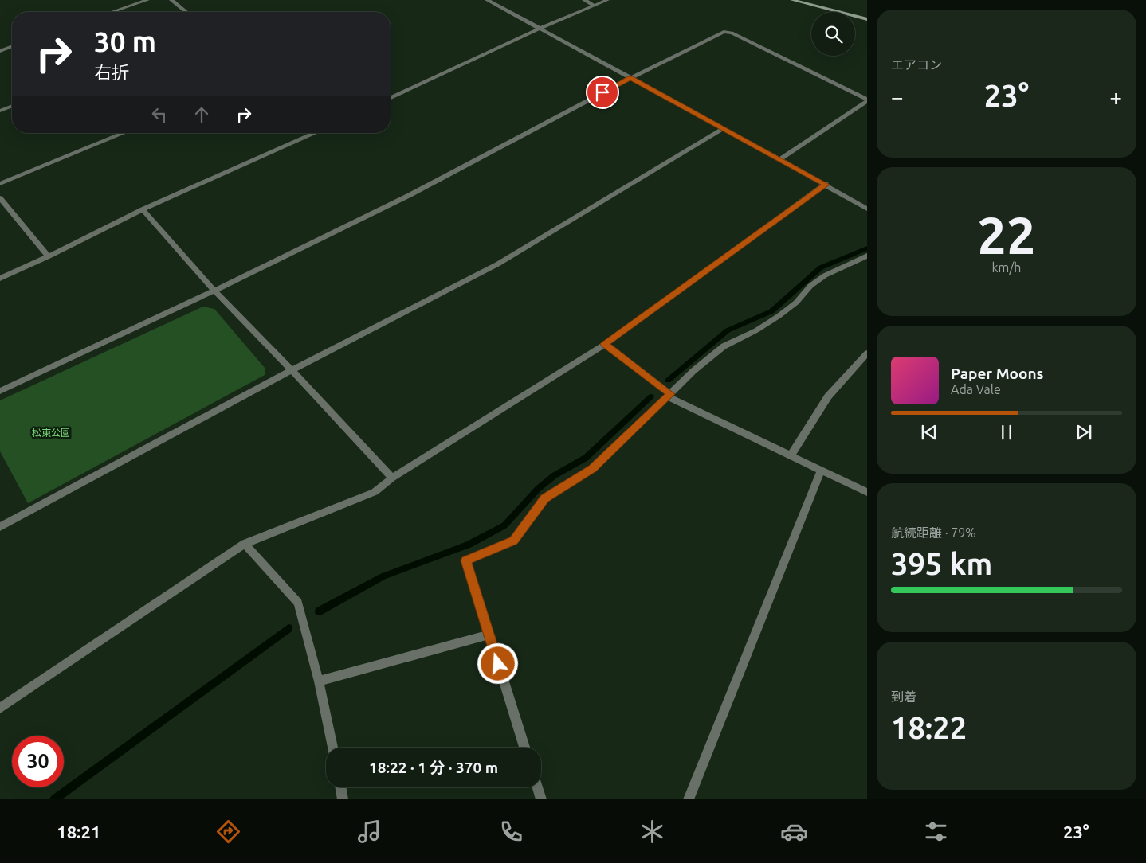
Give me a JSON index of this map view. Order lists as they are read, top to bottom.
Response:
{
  "parks": ["松東公園"],
  "page": {
    "tile": [
      "エアコン",
      ["22", "km/h"],
      ["航続距離 · 79%", "395 km"],
      ["到着", "18:22"]
    ],
    "turn": ["30 m", "右折"],
    "heat": ["−", "23°", "+"],
    "song": ["Paper Moons", "Ada Vale"],
    "limit": "30",
    "trip": "18:22 · 1 分 · 370 m",
    "tabs": ["18:21", "23°"]
  }
}
